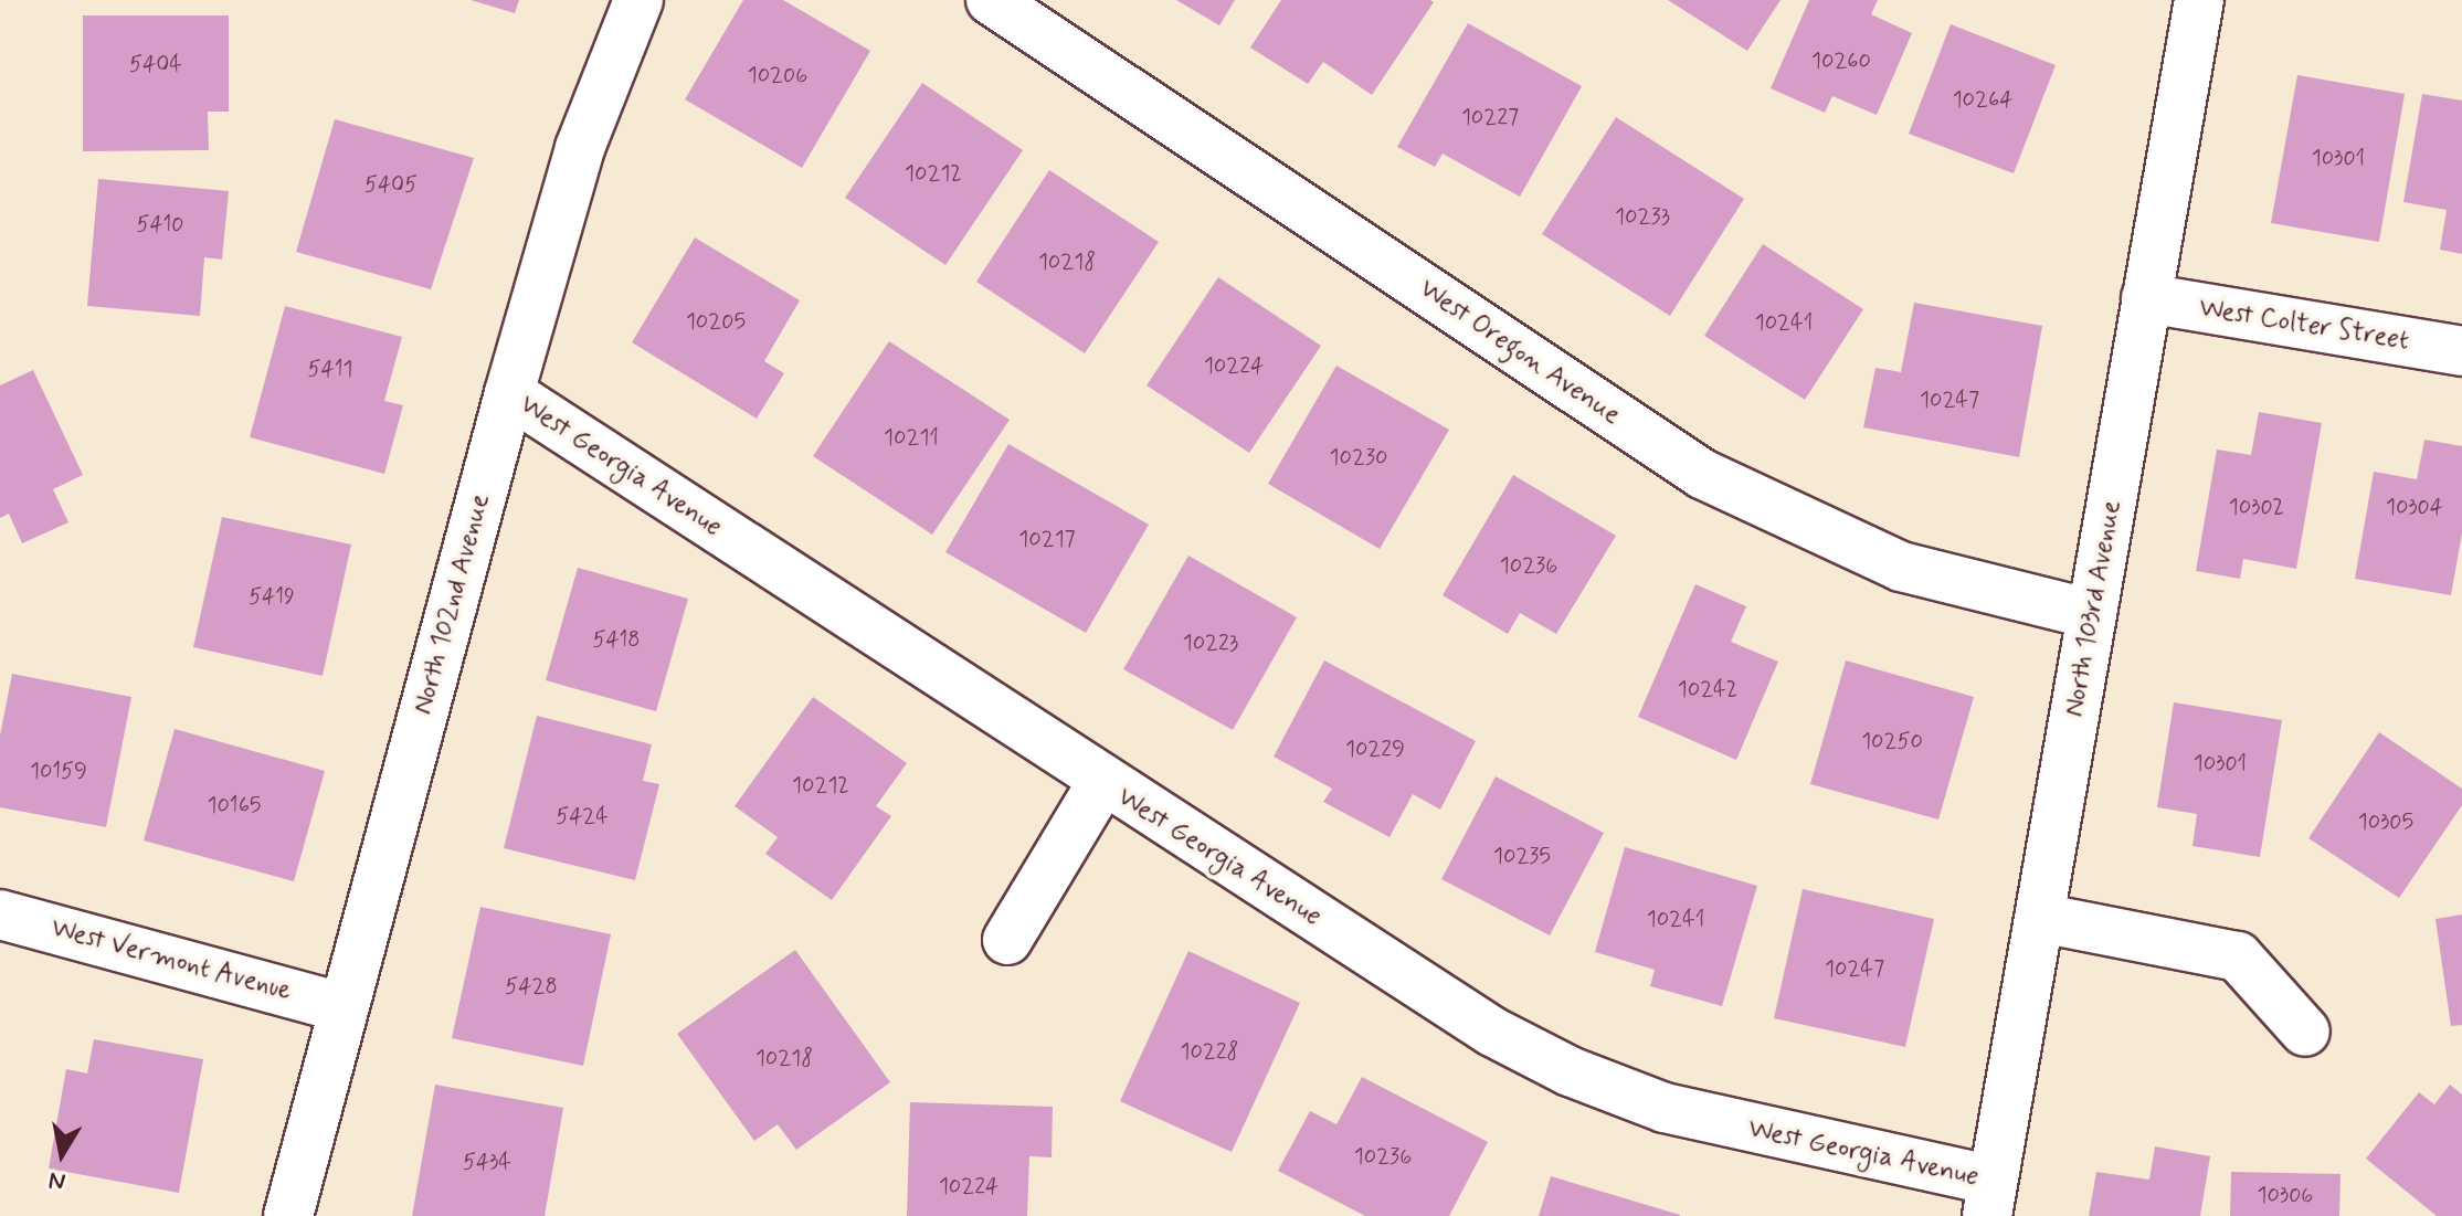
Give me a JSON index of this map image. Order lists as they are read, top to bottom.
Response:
{
  "streets": {
    "street": [
      "West Colter Street",
      "West Oregon Avenue",
      "West Georgia Avenue",
      "North 102nd Avenue",
      "North 103rd Avenue",
      "West Vermont Avenue"
    ]
  },
  "crossings": [
    ["West Colter Street", "North 103rd Avenue"],
    ["West Oregon Avenue", "North 103rd Avenue"],
    ["West Georgia Avenue", "North 102nd Avenue"],
    ["West Georgia Avenue", "North 103rd Avenue"],
    ["North 102nd Avenue", "West Vermont Avenue"]
  ],
  "house_numbers": [
    "10260",
    "5404",
    "10206",
    "10264",
    "10227",
    "10301",
    "10212",
    "5405",
    "10233",
    "5410",
    "10218",
    "10205",
    "10241",
    "10224",
    "5411",
    "10247",
    "10211",
    "10230",
    "10302",
    "10304",
    "10217",
    "10236",
    "5419",
    "5418",
    "10223",
    "10242",
    "10250",
    "10229",
    "10301",
    "10159",
    "10212",
    "10165",
    "5424",
    "10305",
    "10235",
    "10241",
    "10247",
    "5428",
    "10228",
    "10218",
    "10236",
    "5434",
    "10224",
    "10306"
  ],
  "north": "bottom"
}
